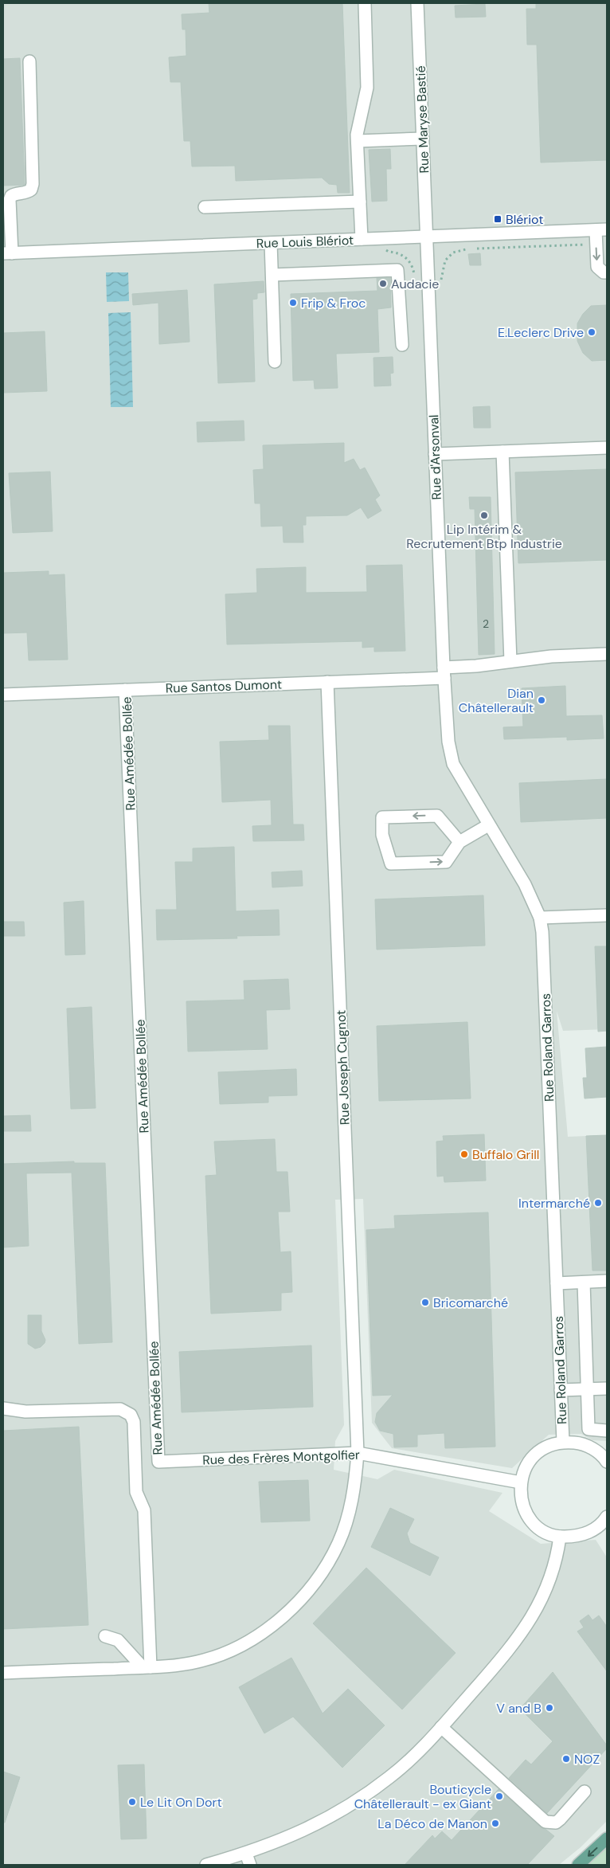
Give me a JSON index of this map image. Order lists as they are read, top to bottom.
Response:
{
  "streets": {
    "street": [
      "Rue Maryse Bastié",
      "Rue Louis Blériot",
      "Rue d'Arsonval",
      "Rue Santos Dumont",
      "Rue Amédée Bollée",
      "Rue Roland Garros",
      "Rue Joseph Cugnot",
      "Rue des Frères Montgolfier"
    ]
  },
  "crossings": [
    ["Rue Maryse Bastié", "Rue Louis Blériot"],
    ["Rue Maryse Bastié", "Rue d'Arsonval"],
    ["Rue Louis Blériot", "Rue d'Arsonval"],
    ["Rue d'Arsonval", "Rue Santos Dumont"],
    ["Rue d'Arsonval", "Rue Roland Garros"],
    ["Rue Santos Dumont", "Rue Amédée Bollée"],
    ["Rue Santos Dumont", "Rue Roland Garros"],
    ["Rue Santos Dumont", "Rue Joseph Cugnot"],
    ["Rue Amédée Bollée", "Rue des Frères Montgolfier"],
    ["Rue Joseph Cugnot", "Rue des Frères Montgolfier"]
  ],
  "places": {
    "transit": ["Blériot"],
    "other": [
      "Audacie",
      "Frip & Froc",
      "E.Leclerc Drive",
      "Lip Intérim & Recrutement Btp Industrie",
      "Dian Châtellerault",
      "Buffalo Grill",
      "Intermarché",
      "Bricomarché",
      "V and B",
      "NOZ",
      "Bouticycle Châtellerault - ex Giant",
      "Le Lit On Dort",
      "La Déco de Manon"
    ]
  },
  "house_numbers": ["2"]
}
